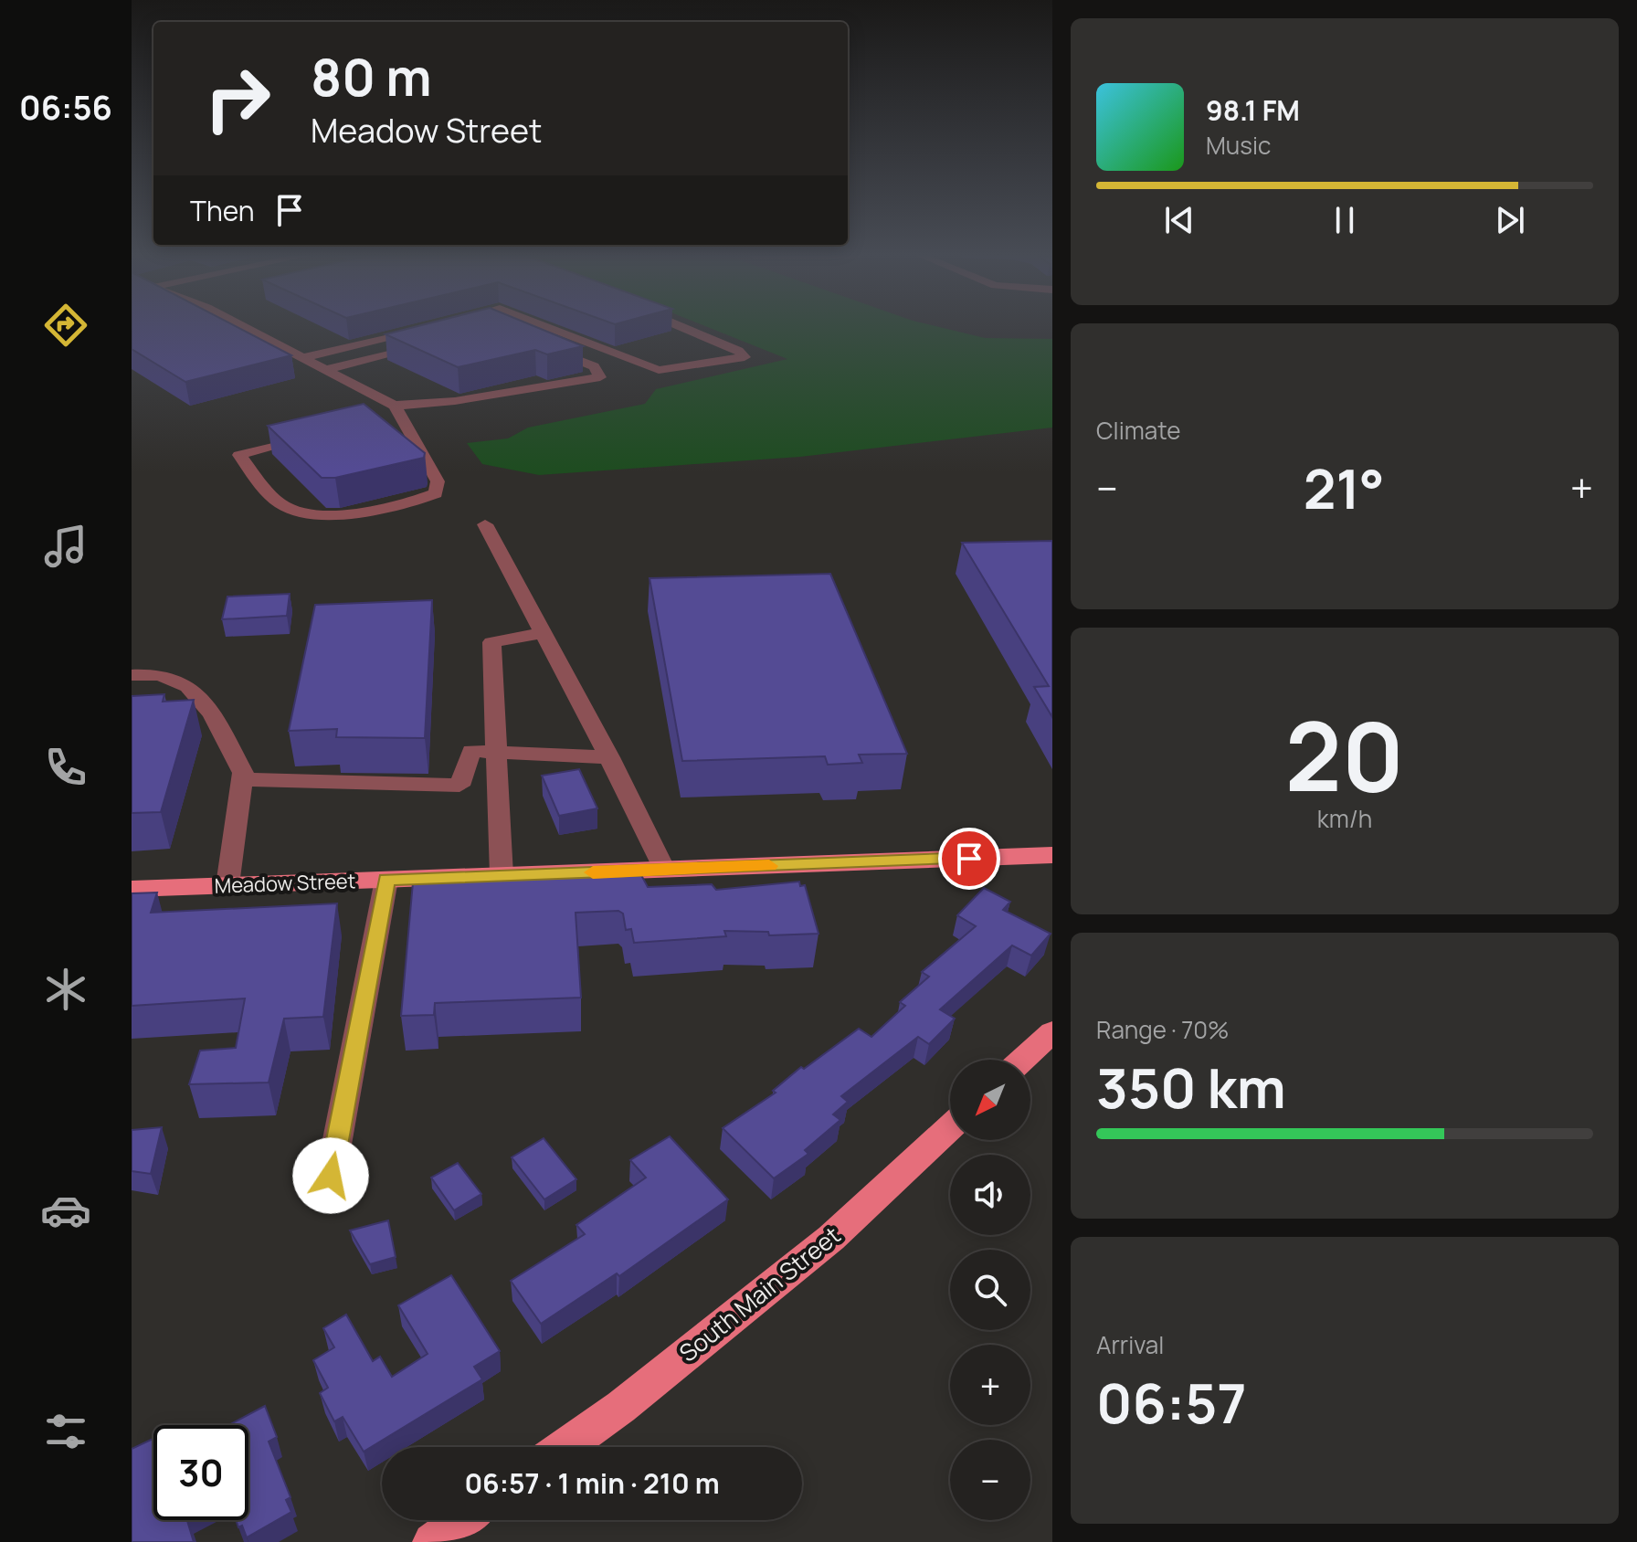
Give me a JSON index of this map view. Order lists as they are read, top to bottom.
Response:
{
  "streets": {
    "main road": ["Meadow Street", "South Main Street"]
  },
  "north": "bottom left",
  "page": {
    "tabs": "06:56",
    "turn": ["80 m", "Meadow Street"],
    "song": ["98.1 FM", "Music"],
    "then": "Then",
    "tile": [
      "Climate",
      ["20", "km/h"],
      ["Range · 70%", "350 km"],
      ["Arrival", "06:57"]
    ],
    "heat": ["−", "21°", "+"],
    "map_buttons": ["+", "−"],
    "limit": "30",
    "trip": "06:57 · 1 min · 210 m"
  }
}
